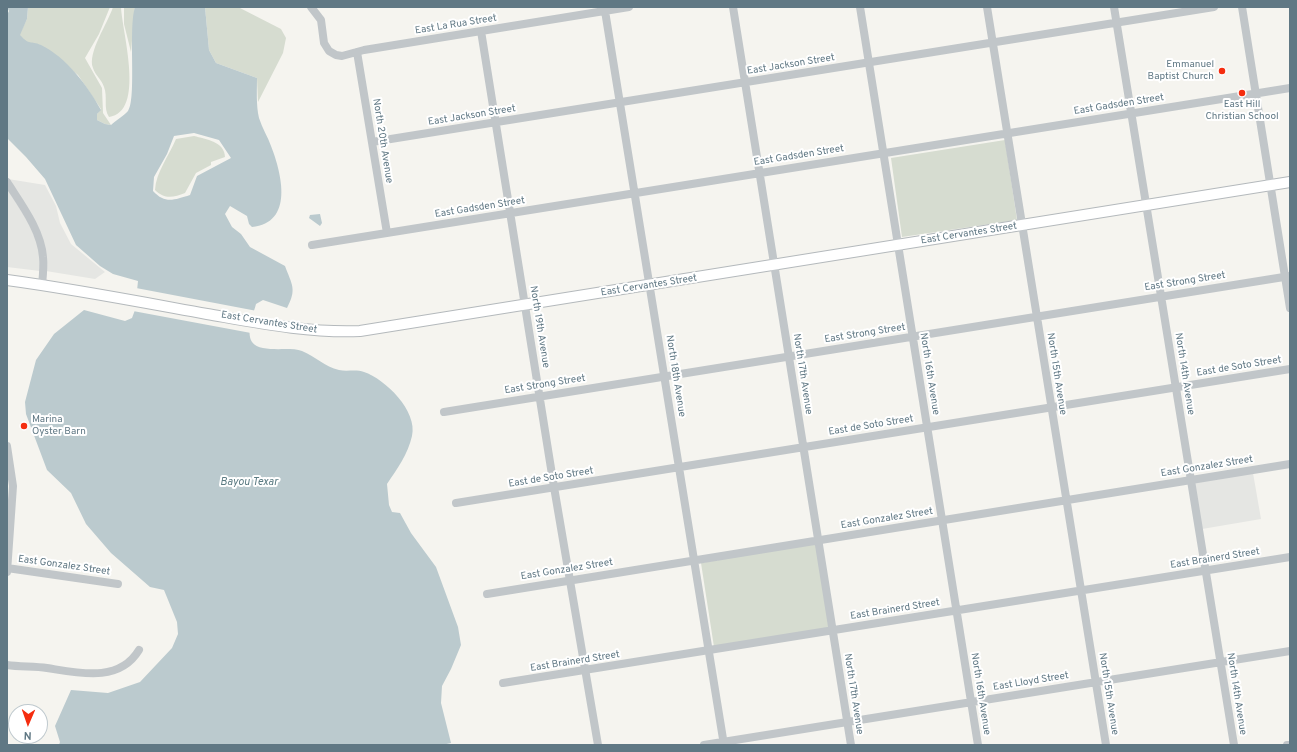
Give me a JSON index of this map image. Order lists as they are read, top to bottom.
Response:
{
  "streets": {
    "main road": ["East Cervantes Street"],
    "street": [
      "East La Rua Street",
      "East Jackson Street",
      "East Gadsden Street",
      "North 20th Avenue",
      "East Strong Street",
      "North 19th Avenue",
      "East de Soto Street",
      "North 17th Avenue",
      "North 16th Avenue",
      "North 15th Avenue",
      "North 14th Avenue",
      "North 18th Avenue",
      "East Gonzalez Street",
      "East Brainerd Street",
      "East Lloyd Street"
    ]
  },
  "crossings": [
    ["East La Rua Street", "North 20th Avenue"],
    ["East La Rua Street", "North 19th Avenue"],
    ["East La Rua Street", "North 18th Avenue"],
    ["East Jackson Street", "North 20th Avenue"],
    ["East Jackson Street", "North 19th Avenue"],
    ["East Jackson Street", "North 17th Avenue"],
    ["East Jackson Street", "North 16th Avenue"],
    ["East Jackson Street", "North 15th Avenue"],
    ["East Jackson Street", "North 14th Avenue"],
    ["East Jackson Street", "North 18th Avenue"],
    ["East Gadsden Street", "North 20th Avenue"],
    ["East Gadsden Street", "North 19th Avenue"],
    ["East Gadsden Street", "North 17th Avenue"],
    ["East Gadsden Street", "North 16th Avenue"],
    ["East Gadsden Street", "North 15th Avenue"],
    ["East Gadsden Street", "North 14th Avenue"],
    ["East Gadsden Street", "North 18th Avenue"],
    ["East Cervantes Street", "North 19th Avenue"],
    ["East Cervantes Street", "North 17th Avenue"],
    ["East Cervantes Street", "North 16th Avenue"],
    ["East Cervantes Street", "North 15th Avenue"],
    ["East Cervantes Street", "North 14th Avenue"],
    ["East Cervantes Street", "North 18th Avenue"],
    ["East Strong Street", "North 19th Avenue"],
    ["East Strong Street", "North 17th Avenue"],
    ["East Strong Street", "North 16th Avenue"],
    ["East Strong Street", "North 15th Avenue"],
    ["East Strong Street", "North 14th Avenue"],
    ["East Strong Street", "North 18th Avenue"],
    ["North 19th Avenue", "East de Soto Street"],
    ["North 19th Avenue", "East Gonzalez Street"],
    ["North 19th Avenue", "East Brainerd Street"],
    ["East de Soto Street", "North 17th Avenue"],
    ["East de Soto Street", "North 16th Avenue"],
    ["East de Soto Street", "North 15th Avenue"],
    ["East de Soto Street", "North 14th Avenue"],
    ["East de Soto Street", "North 18th Avenue"],
    ["North 17th Avenue", "East Gonzalez Street"],
    ["North 17th Avenue", "East Brainerd Street"],
    ["North 17th Avenue", "East Lloyd Street"],
    ["North 16th Avenue", "East Gonzalez Street"],
    ["North 16th Avenue", "East Brainerd Street"],
    ["North 16th Avenue", "East Lloyd Street"],
    ["North 15th Avenue", "East Gonzalez Street"],
    ["North 15th Avenue", "East Brainerd Street"],
    ["North 15th Avenue", "East Lloyd Street"],
    ["North 14th Avenue", "East Gonzalez Street"],
    ["North 14th Avenue", "East Brainerd Street"],
    ["North 14th Avenue", "East Lloyd Street"],
    ["North 18th Avenue", "East Gonzalez Street"],
    ["North 18th Avenue", "East Brainerd Street"],
    ["North 18th Avenue", "East Lloyd Street"]
  ],
  "water": ["Bayou Texar"],
  "places": ["Emmanuel Baptist Church", "East Hill Christian School", "Marina Oyster Barn"],
  "north": "bottom"
}
